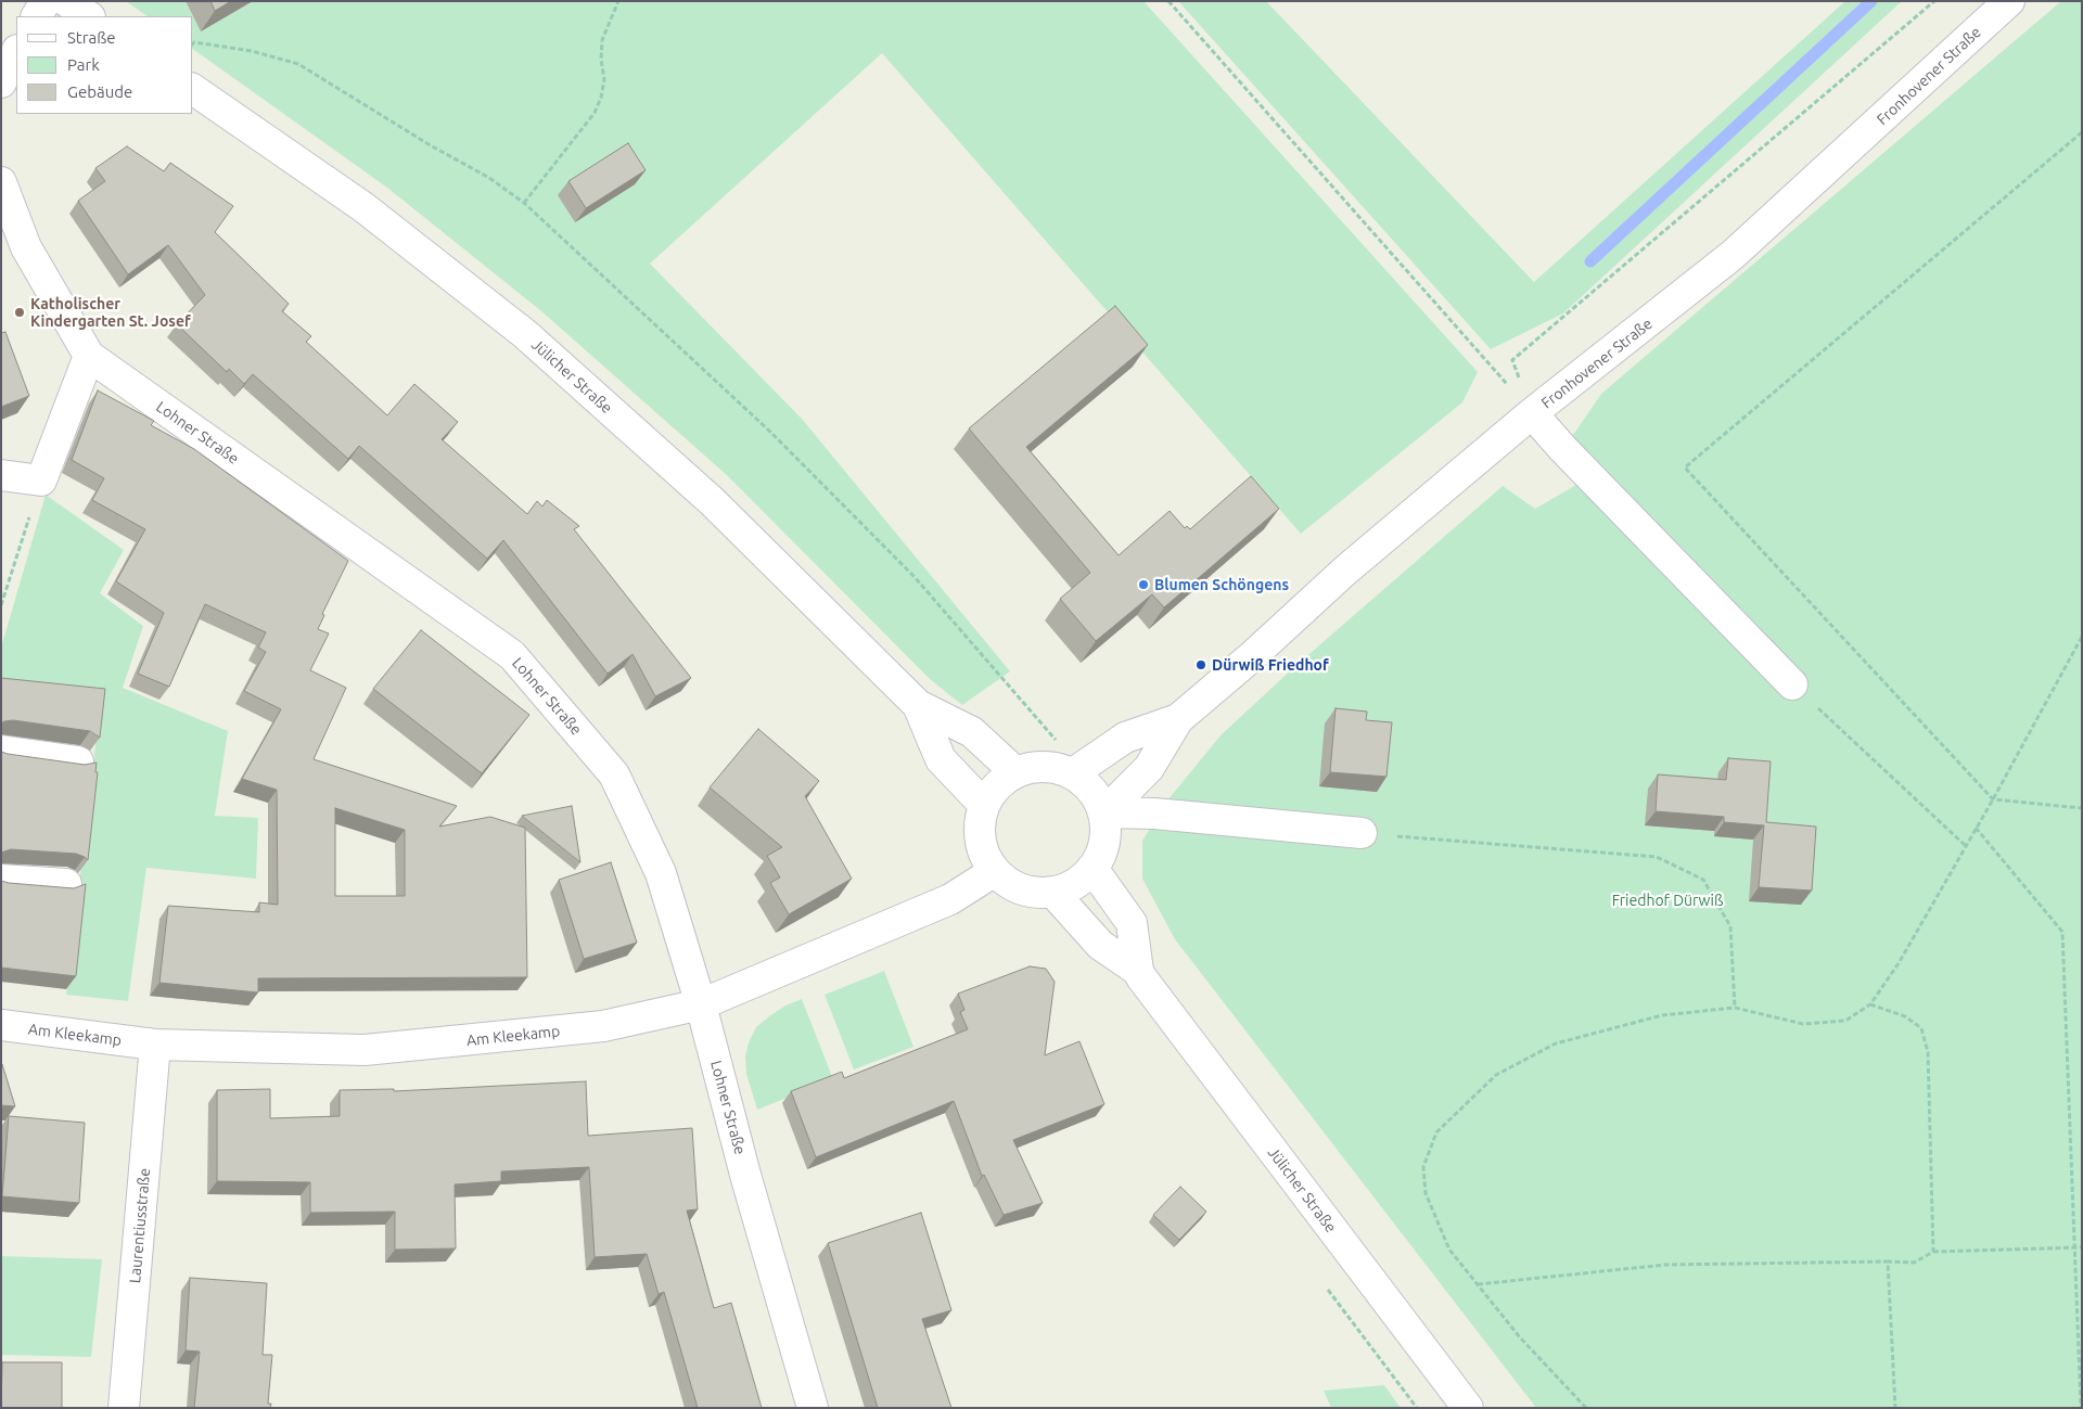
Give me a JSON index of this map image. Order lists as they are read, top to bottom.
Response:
{
  "streets": {
    "street": [
      "Fronhovener Straße",
      "Jülicher Straße",
      "Lohner Straße",
      "Am Kleekamp",
      "Laurentiusstraße"
    ]
  },
  "crossings": [
    ["Fronhovener Straße", "Jülicher Straße"],
    ["Fronhovener Straße", "Am Kleekamp"],
    ["Jülicher Straße", "Am Kleekamp"],
    ["Lohner Straße", "Am Kleekamp"],
    ["Am Kleekamp", "Laurentiusstraße"]
  ],
  "parks": ["Friedhof Dürwiß"],
  "places": ["Katholischer Kindergarten St. Josef", "Blumen Schöngens", "Dürwiß Friedhof"],
  "legend": ["Straße", "Park", "Gebäude"]
}
